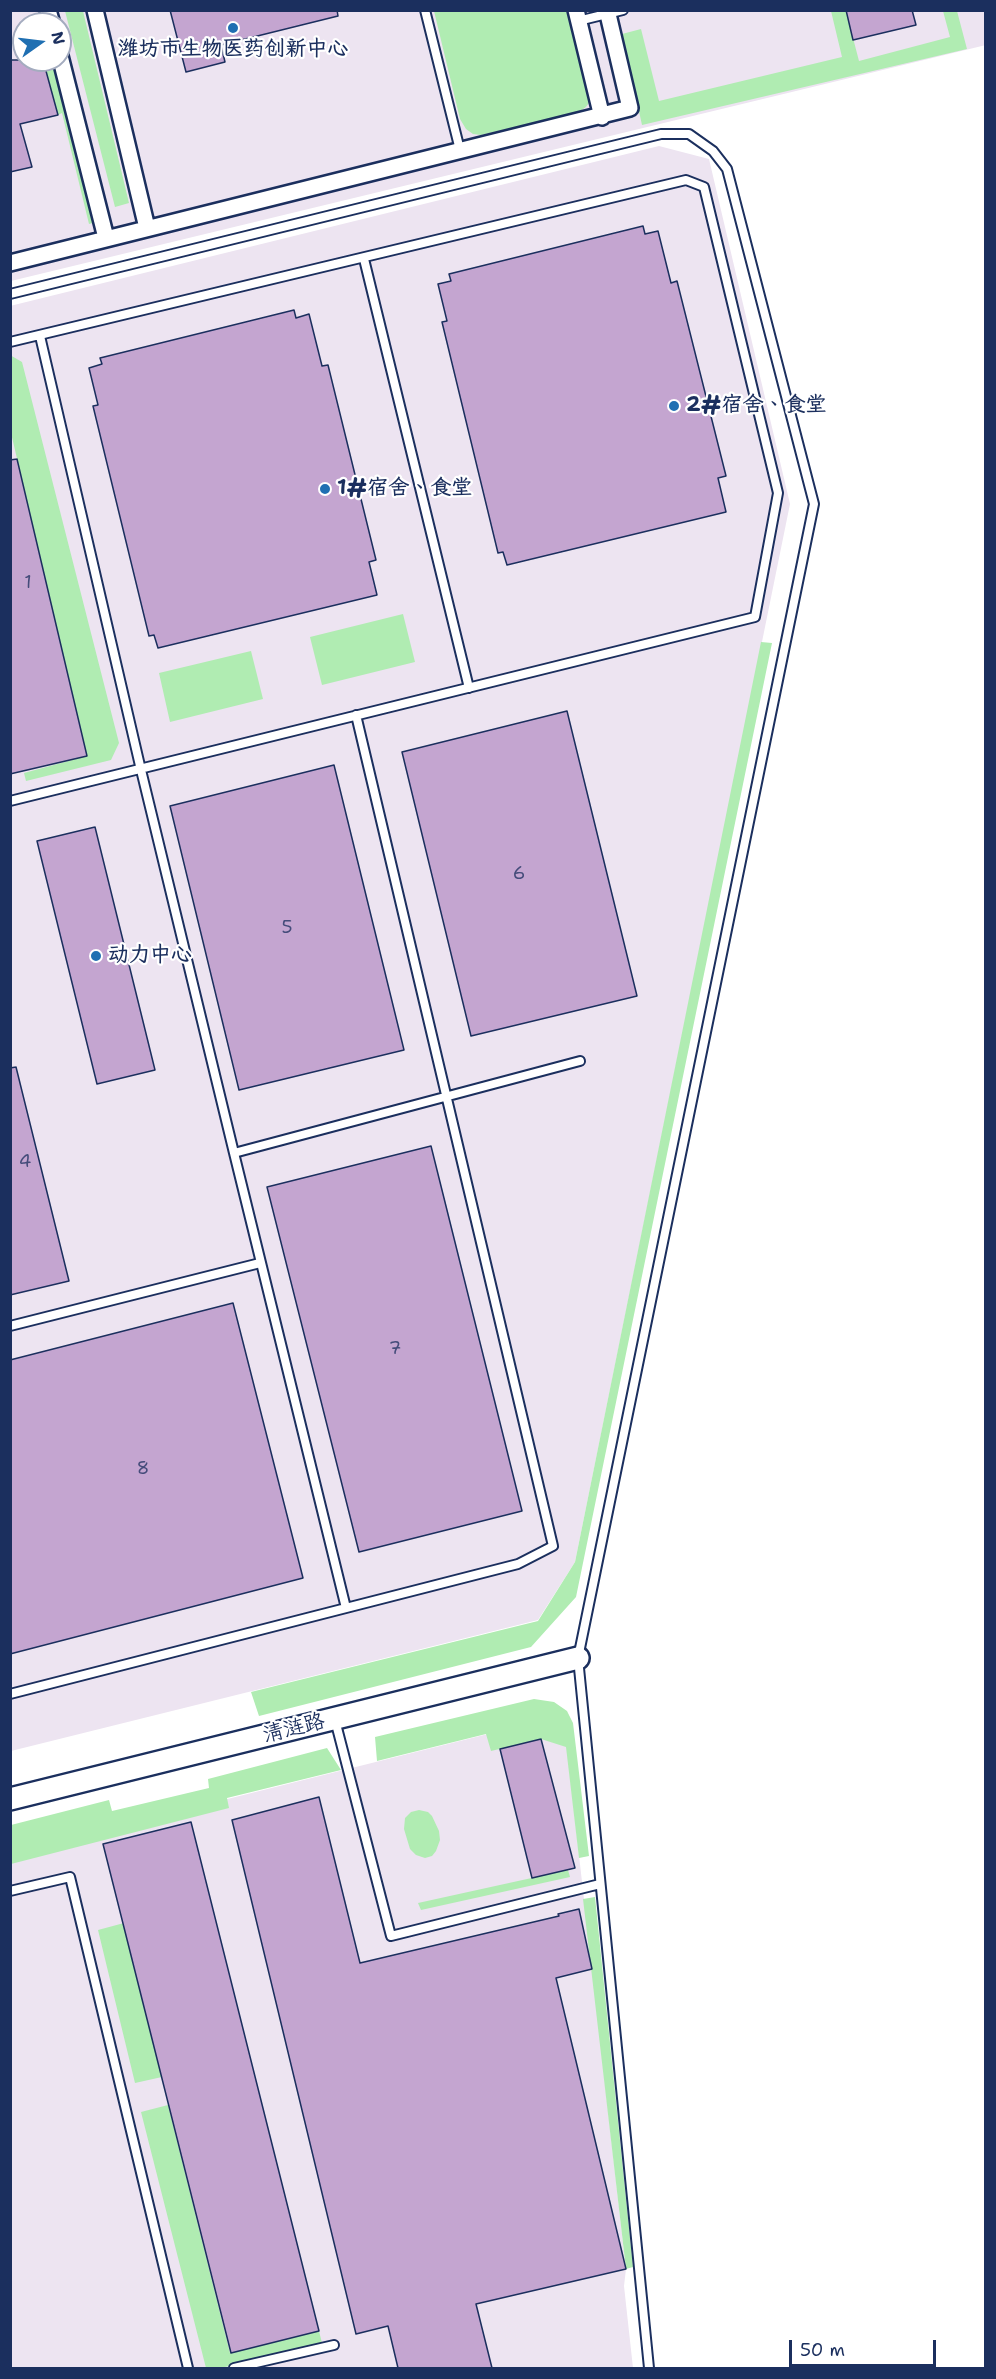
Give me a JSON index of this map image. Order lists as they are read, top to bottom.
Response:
{
  "streets": {
    "street": ["清涟路"]
  },
  "places": [
    "潍坊市生物医药创新中心",
    "2#宿舍、食堂",
    "1#宿舍、食堂",
    "动力中心"
  ],
  "house_numbers": [
    "1",
    "6",
    "5",
    "4",
    "7",
    "8"
  ],
  "scale_bar": "50 m",
  "north": "right"
}
